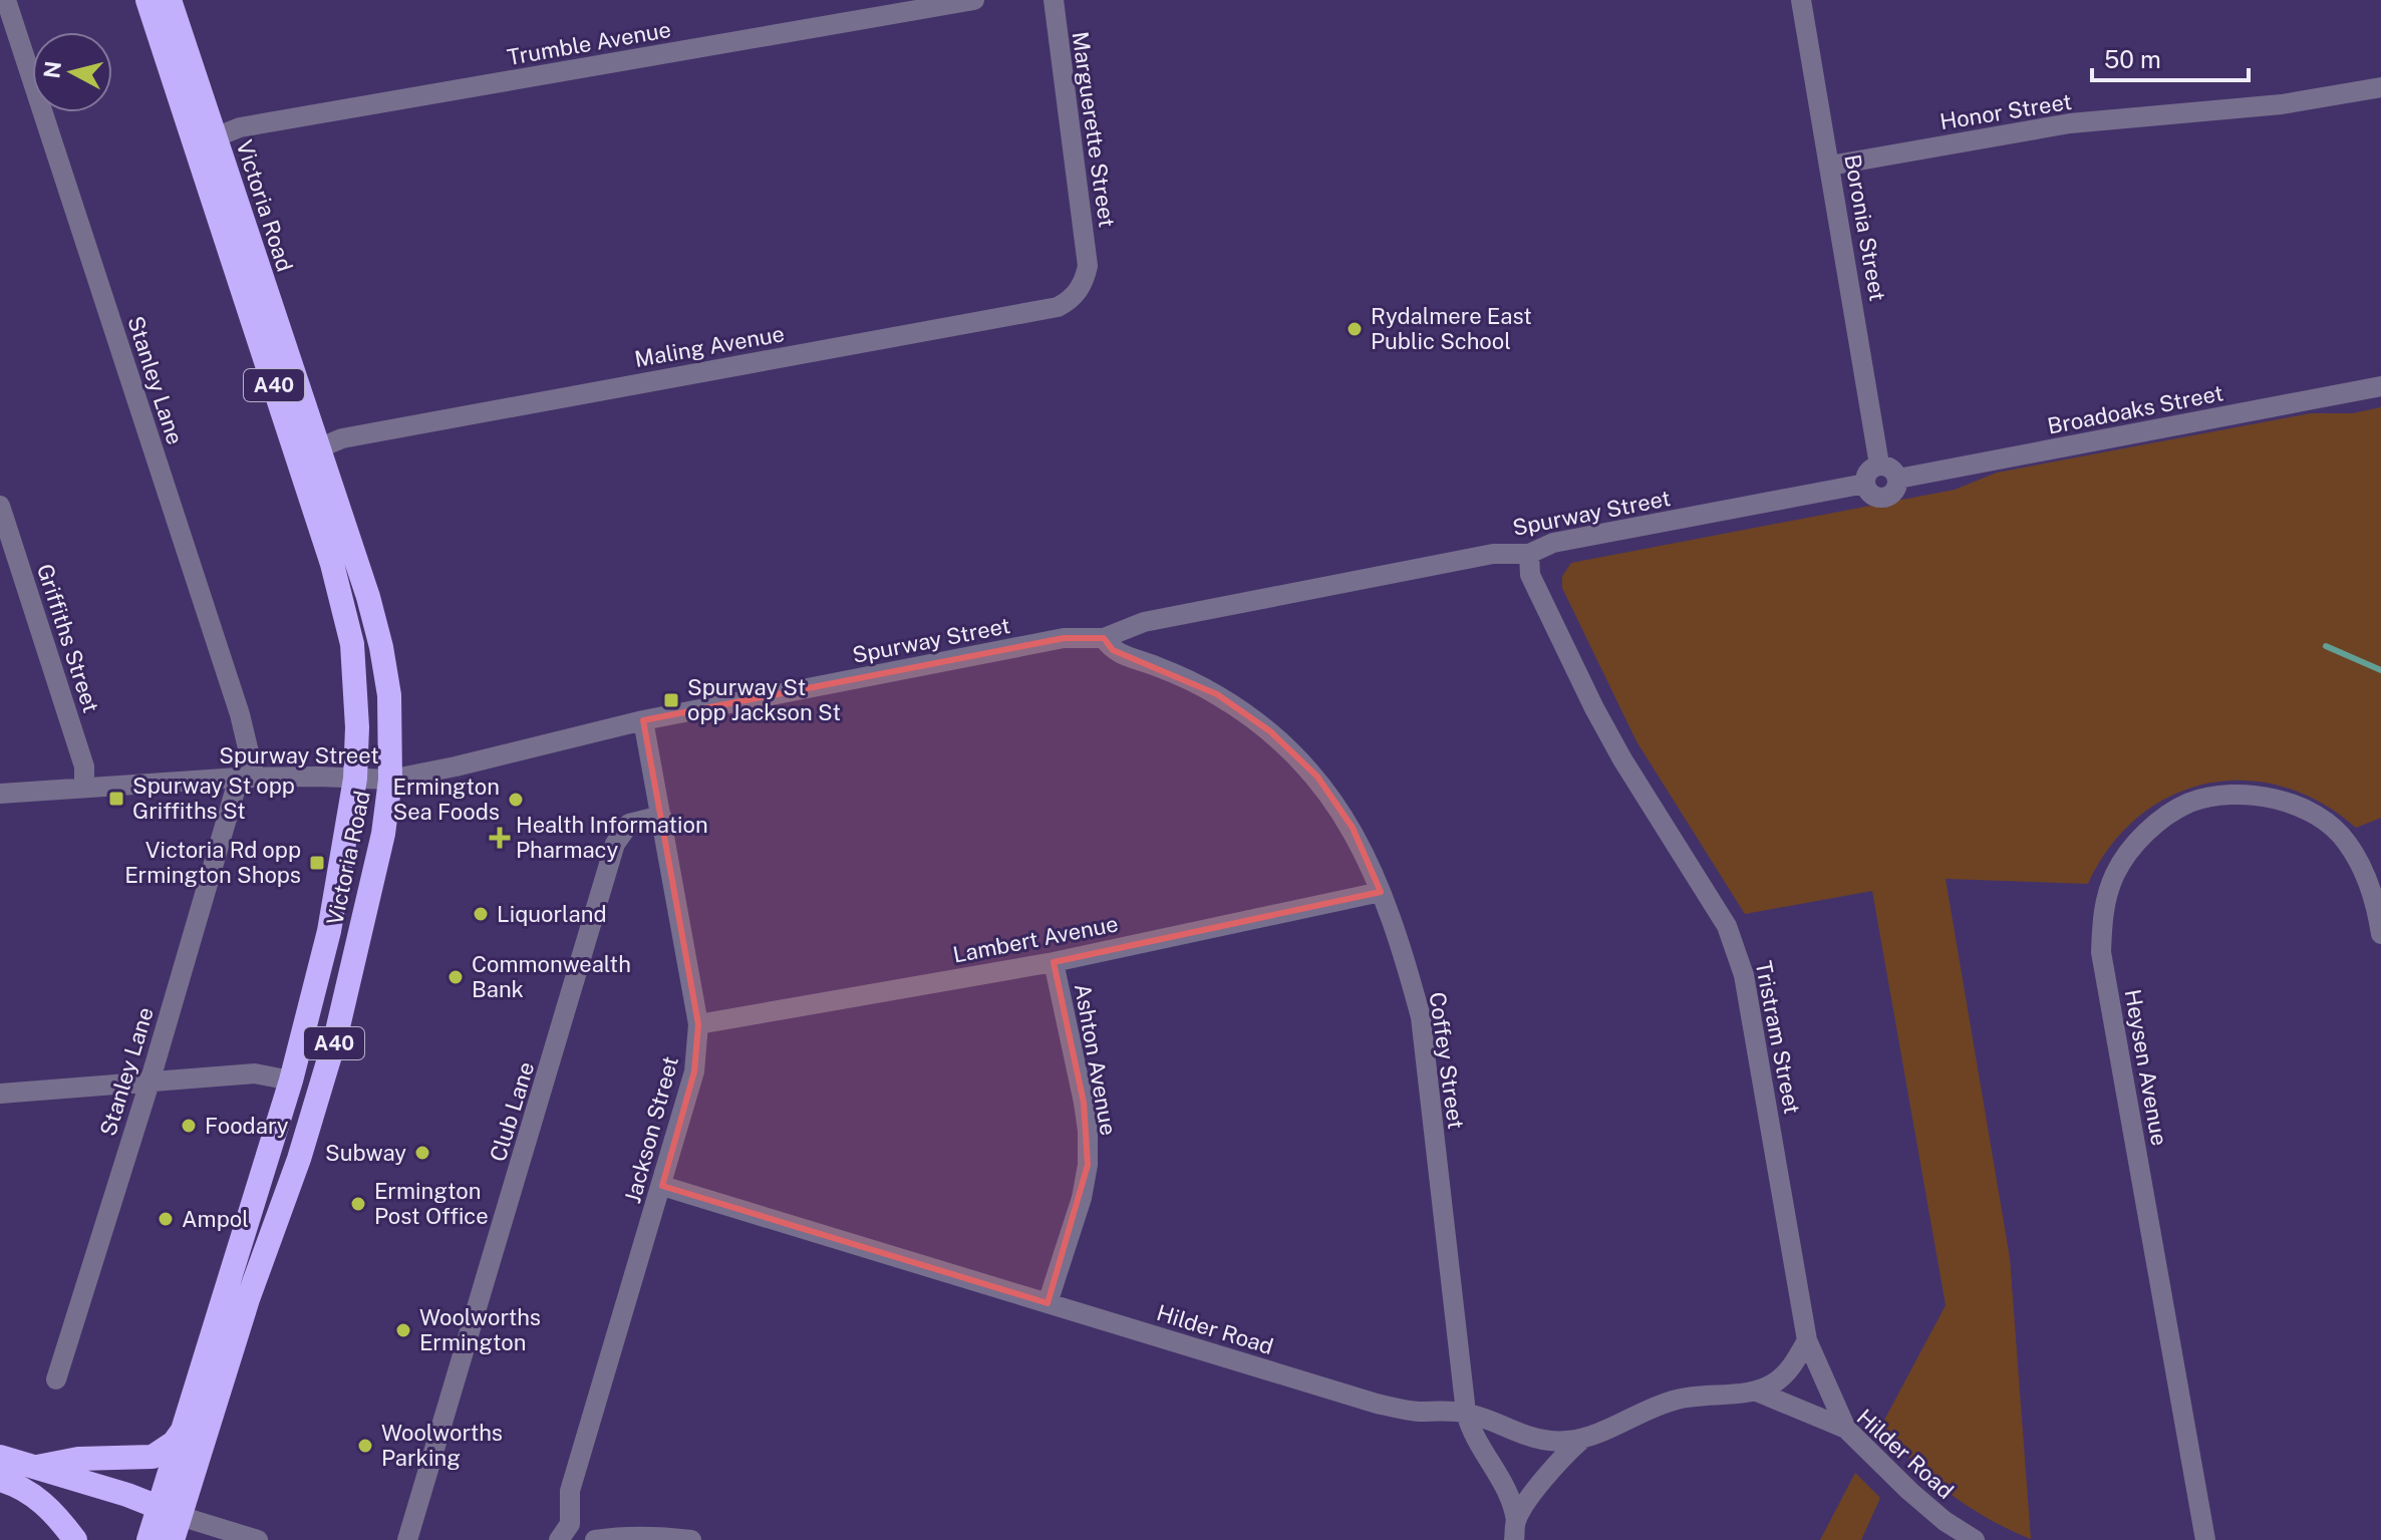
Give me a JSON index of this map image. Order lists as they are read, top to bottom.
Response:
{
  "streets": {
    "highway": ["Victoria Road", "A40"],
    "street": [
      "Trumble Avenue",
      "Honor Street",
      "Marguerette Street",
      "Boronia Street",
      "Maling Avenue",
      "Stanley Lane",
      "Broadoaks Street",
      "Spurway Street",
      "Griffiths Street",
      "Lambert Avenue",
      "Tristram Street",
      "Ashton Avenue",
      "Coffey Street",
      "Heysen Avenue",
      "Club Lane",
      "Jackson Street",
      "Hilder Road"
    ]
  },
  "crossings": [
    ["Trumble Avenue", "Victoria Road"],
    ["Honor Street", "Boronia Street"],
    ["Marguerette Street", "Maling Avenue"],
    ["Victoria Road", "Maling Avenue"],
    ["Victoria Road", "Spurway Street"],
    ["Boronia Street", "Broadoaks Street"],
    ["Boronia Street", "Spurway Street"],
    ["Stanley Lane", "Spurway Street"],
    ["Broadoaks Street", "Spurway Street"],
    ["Spurway Street", "Griffiths Street"],
    ["Spurway Street", "Tristram Street"],
    ["Spurway Street", "Coffey Street"],
    ["Spurway Street", "Jackson Street"],
    ["Lambert Avenue", "Ashton Avenue"],
    ["Lambert Avenue", "Coffey Street"],
    ["Lambert Avenue", "Jackson Street"],
    ["Tristram Street", "Hilder Road"],
    ["Ashton Avenue", "Hilder Road"],
    ["Coffey Street", "Hilder Road"],
    ["Club Lane", "Jackson Street"],
    ["Jackson Street", "Hilder Road"]
  ],
  "places": {
    "other": [
      "Rydalmere East Public School",
      "Ermington Sea Foods",
      "Liquorland",
      "Commonwealth Bank",
      "Foodary",
      "Subway",
      "Ermington Post Office",
      "Ampol",
      "Woolworths Ermington",
      "Woolworths Parking"
    ],
    "transit": ["Spurway St opp Jackson St", "Spurway St opp Griffiths St", "Victoria Rd opp Ermington Shops"],
    "health": ["Health Information Pharmacy"]
  },
  "scale_bar": "50 m",
  "north": "left"
}
